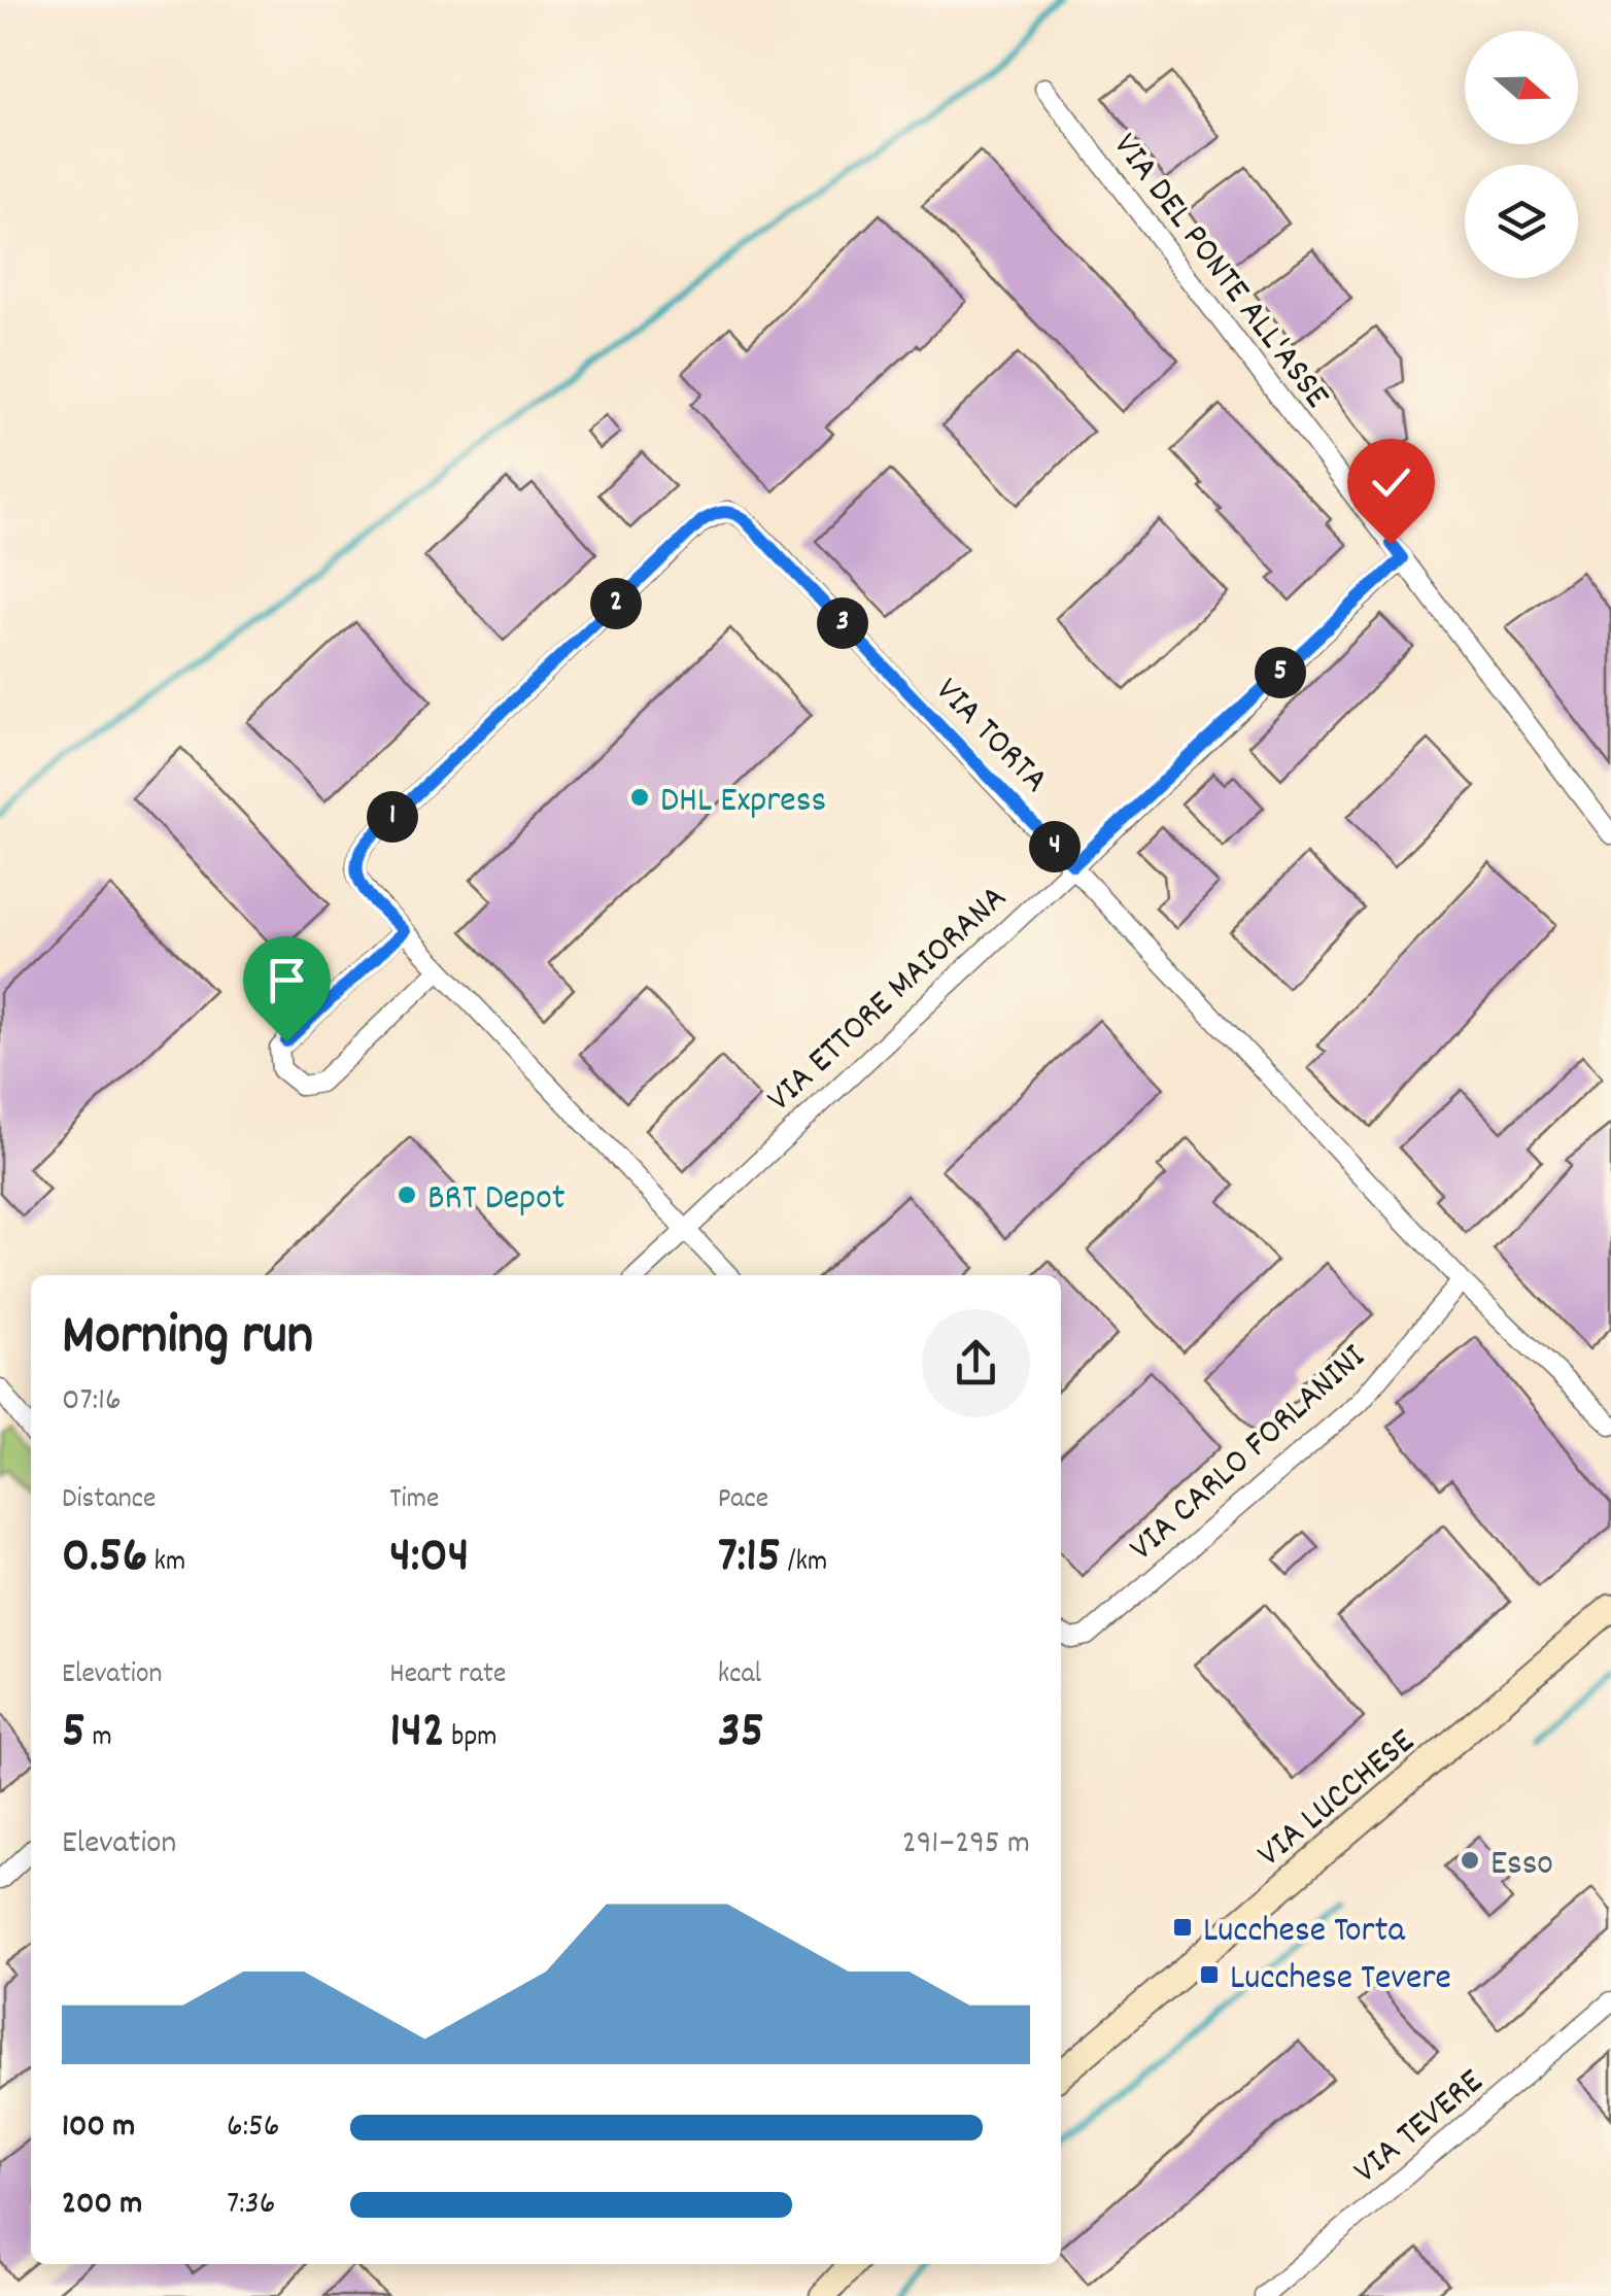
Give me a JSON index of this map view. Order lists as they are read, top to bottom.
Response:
{
  "streets": {
    "main road": ["VIA LUCCHESE"],
    "street": [
      "VIA DEL PONTE ALL'ASSE",
      "VIA TORTA",
      "VIA ETTORE MAIORANA",
      "VIA CARLO FORLANINI",
      "VIA TEVERE"
    ]
  },
  "crossings": [
    ["VIA DEL PONTE ALL'ASSE", "VIA ETTORE MAIORANA"],
    ["VIA TORTA", "VIA ETTORE MAIORANA"],
    ["VIA TORTA", "VIA CARLO FORLANINI"]
  ],
  "places": {
    "other": ["DHL Express", "BRT Depot", "Esso"],
    "transit": ["Lucchese Torta", "Lucchese Tevere"]
  },
  "north": "right",
  "page": {
    "pins": [
      "2",
      "3",
      "5",
      "1",
      "4"
    ],
    "heading": ["Morning run", "07:16"],
    "stats": [
      ["Distance", "0.56 km"],
      ["Time", "4:04"],
      ["Pace", "7:15 /km"],
      ["Elevation", "5 m"],
      ["Heart rate", "142 bpm"],
      ["kcal", "35"]
    ],
    "chart": ["Elevation", "291–295 m"],
    "list": [
      {
        "name": "100 m",
        "note": "6:56"
      },
      {
        "name": "200 m",
        "note": "7:36"
      }
    ]
  }
}
